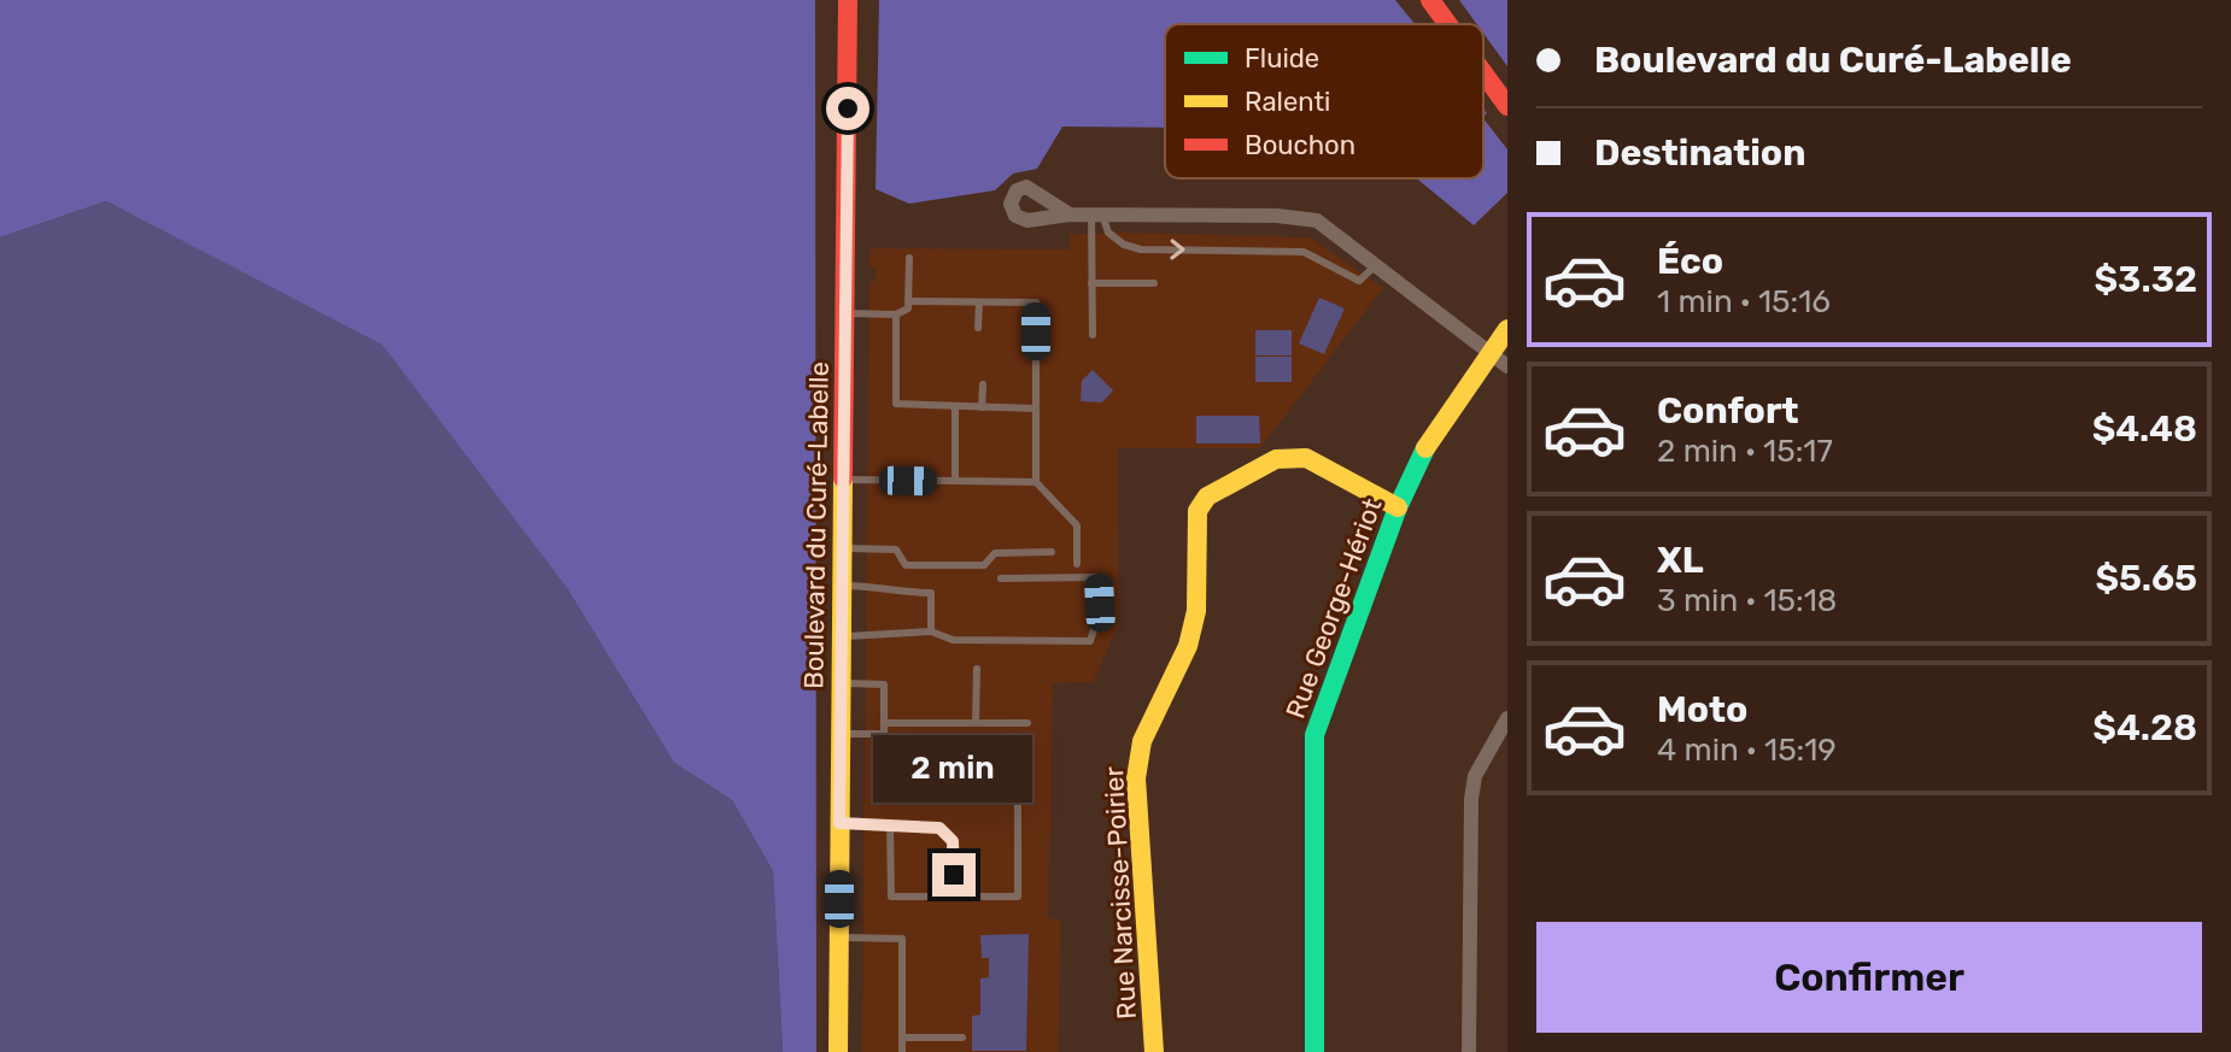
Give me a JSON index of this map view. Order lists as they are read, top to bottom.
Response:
{
  "streets": {
    "street": ["Boulevard du Curé-Labelle", "Rue George-Hériot", "Rue Narcisse-Poirier"]
  },
  "crossings": [
    ["Rue George-Hériot", "Rue Narcisse-Poirier"]
  ],
  "legend": ["Fluide", "Ralenti", "Bouchon"],
  "page": {
    "banner": ["Boulevard du Curé-Labelle", "Destination"],
    "list": [
      {
        "name": "Éco",
        "note": "1 min · 15:16",
        "value": "$3.32"
      },
      {
        "name": "Confort",
        "note": "2 min · 15:17",
        "value": "$4.48"
      },
      {
        "name": "XL",
        "note": "3 min · 15:18",
        "value": "$5.65"
      },
      {
        "name": "Moto",
        "note": "4 min · 15:19",
        "value": "$4.28"
      }
    ],
    "bubble": "2 min",
    "buttons": "Confirmer"
  }
}
